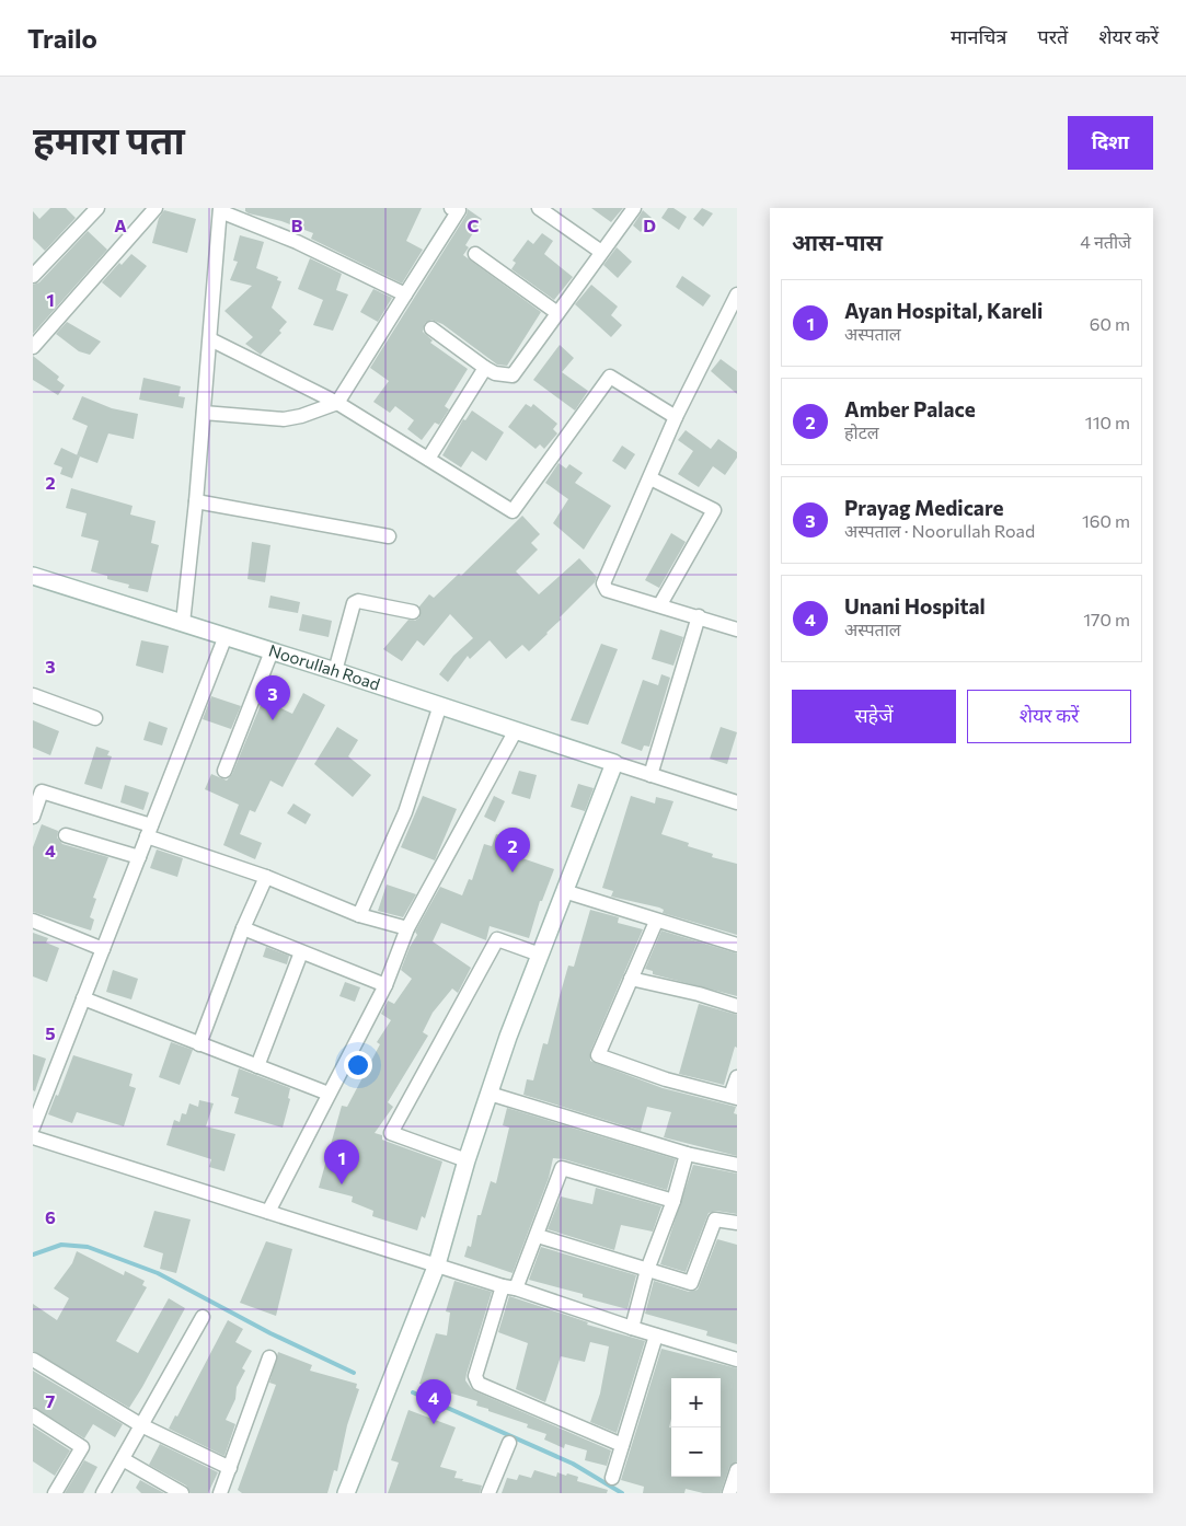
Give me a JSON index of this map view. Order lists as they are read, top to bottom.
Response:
{
  "streets": {
    "main road": ["Noorullah Road"]
  },
  "page": {
    "header": "Trailo",
    "nav": ["मानचित्र", "परतें", "शेयर करें"],
    "title": "हमारा पता",
    "buttons": [
      "दिशा",
      ["सहेजें", "शेयर करें"]
    ],
    "heading": ["आस-पास", "4 नतीजे"],
    "list": [
      {
        "mark": "1",
        "name": "Ayan Hospital, Kareli",
        "note": "अस्पताल",
        "value": "60 m"
      },
      {
        "mark": "2",
        "name": "Amber Palace",
        "note": "होटल",
        "value": "110 m"
      },
      {
        "mark": "3",
        "name": "Prayag Medicare",
        "note": "अस्पताल · Noorullah Road",
        "value": "160 m"
      },
      {
        "mark": "4",
        "name": "Unani Hospital",
        "note": "अस्पताल",
        "value": "170 m"
      }
    ],
    "pins": [
      "3",
      "2",
      "1",
      "4"
    ],
    "map_buttons": ["+", "−"]
  },
  "grid": {
    "columns": [
      "A",
      "B",
      "C",
      "D"
    ],
    "rows": [
      "1",
      "2",
      "3",
      "4",
      "5",
      "6",
      "7"
    ]
  }
}
